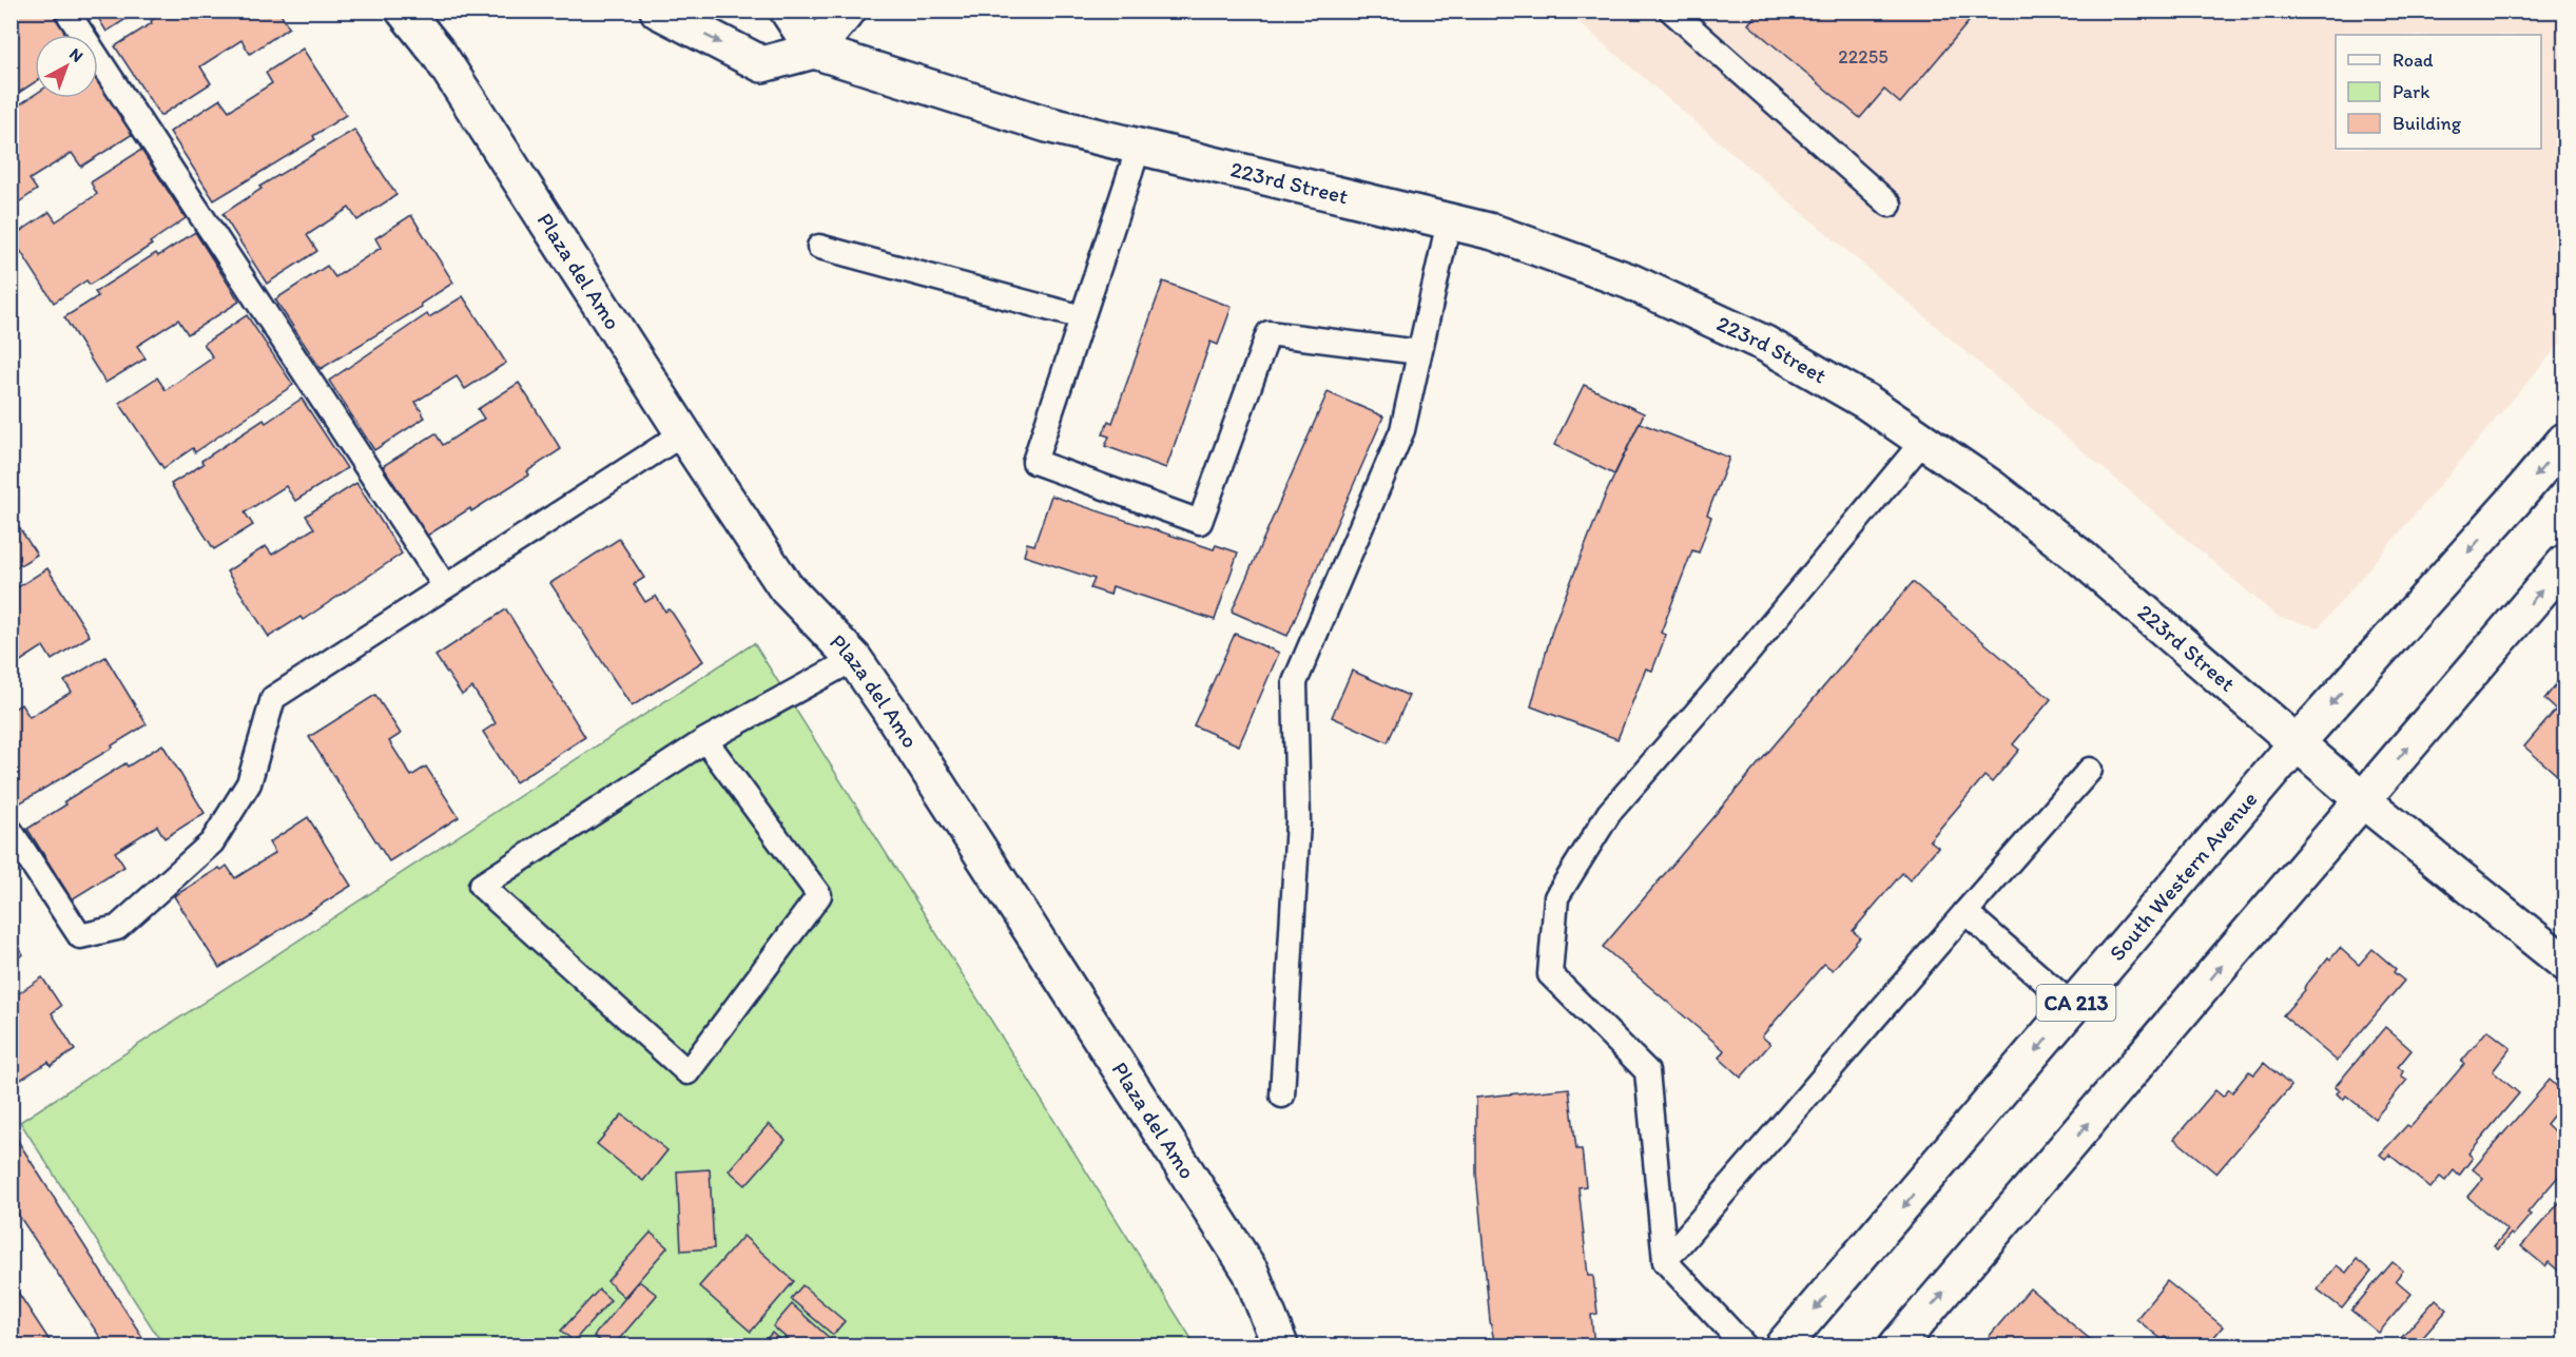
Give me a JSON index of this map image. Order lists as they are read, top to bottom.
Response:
{
  "streets": {
    "main road": [
      "223rd Street",
      "Plaza del Amo",
      "South Western Avenue",
      "CA 213"
    ]
  },
  "crossings": [
    ["223rd Street", "South Western Avenue"]
  ],
  "house_numbers": ["22255"],
  "legend": ["Road", "Park", "Building"],
  "north": "top right"
}
